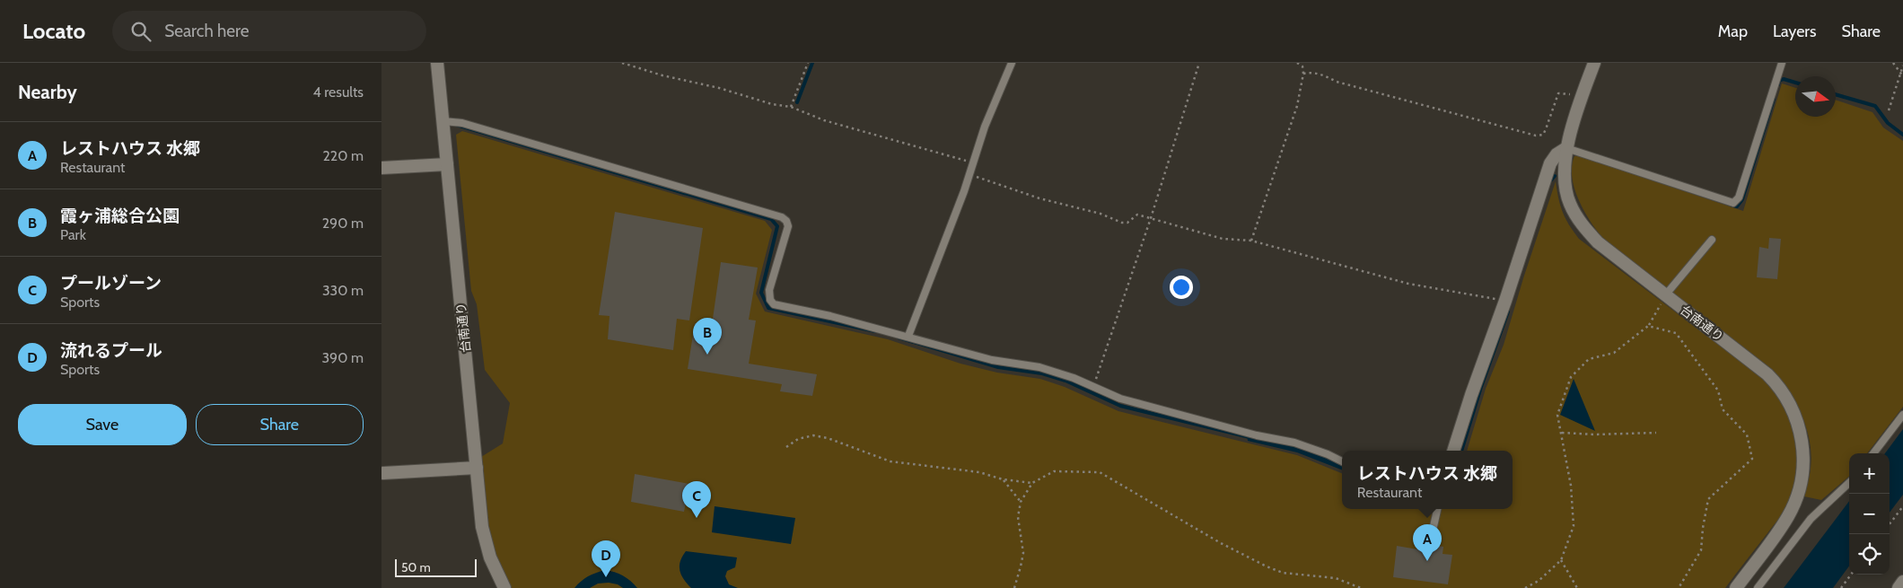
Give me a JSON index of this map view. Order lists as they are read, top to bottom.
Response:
{
  "streets": {
    "street": ["台南通り"]
  },
  "scale_bar": "50 m",
  "north": "right",
  "page": {
    "header": "Locato",
    "search": "Search here",
    "nav": ["Map", "Layers", "Share"],
    "heading": ["Nearby", "4 results"],
    "list": [
      {
        "mark": "A",
        "name": "レストハウス 水郷",
        "note": "Restaurant",
        "value": "220 m"
      },
      {
        "mark": "B",
        "name": "霞ヶ浦総合公園",
        "note": "Park",
        "value": "290 m"
      },
      {
        "mark": "C",
        "name": "プールゾーン",
        "note": "Sports",
        "value": "330 m"
      },
      {
        "mark": "D",
        "name": "流れるプール",
        "note": "Sports",
        "value": "390 m"
      }
    ],
    "pins": [
      "B",
      "C",
      "A",
      "D"
    ],
    "buttons": ["Save", "Share"],
    "popup": ["レストハウス 水郷", "Restaurant"],
    "map_buttons": ["+", "−"],
    "scale": "50 m"
  }
}
